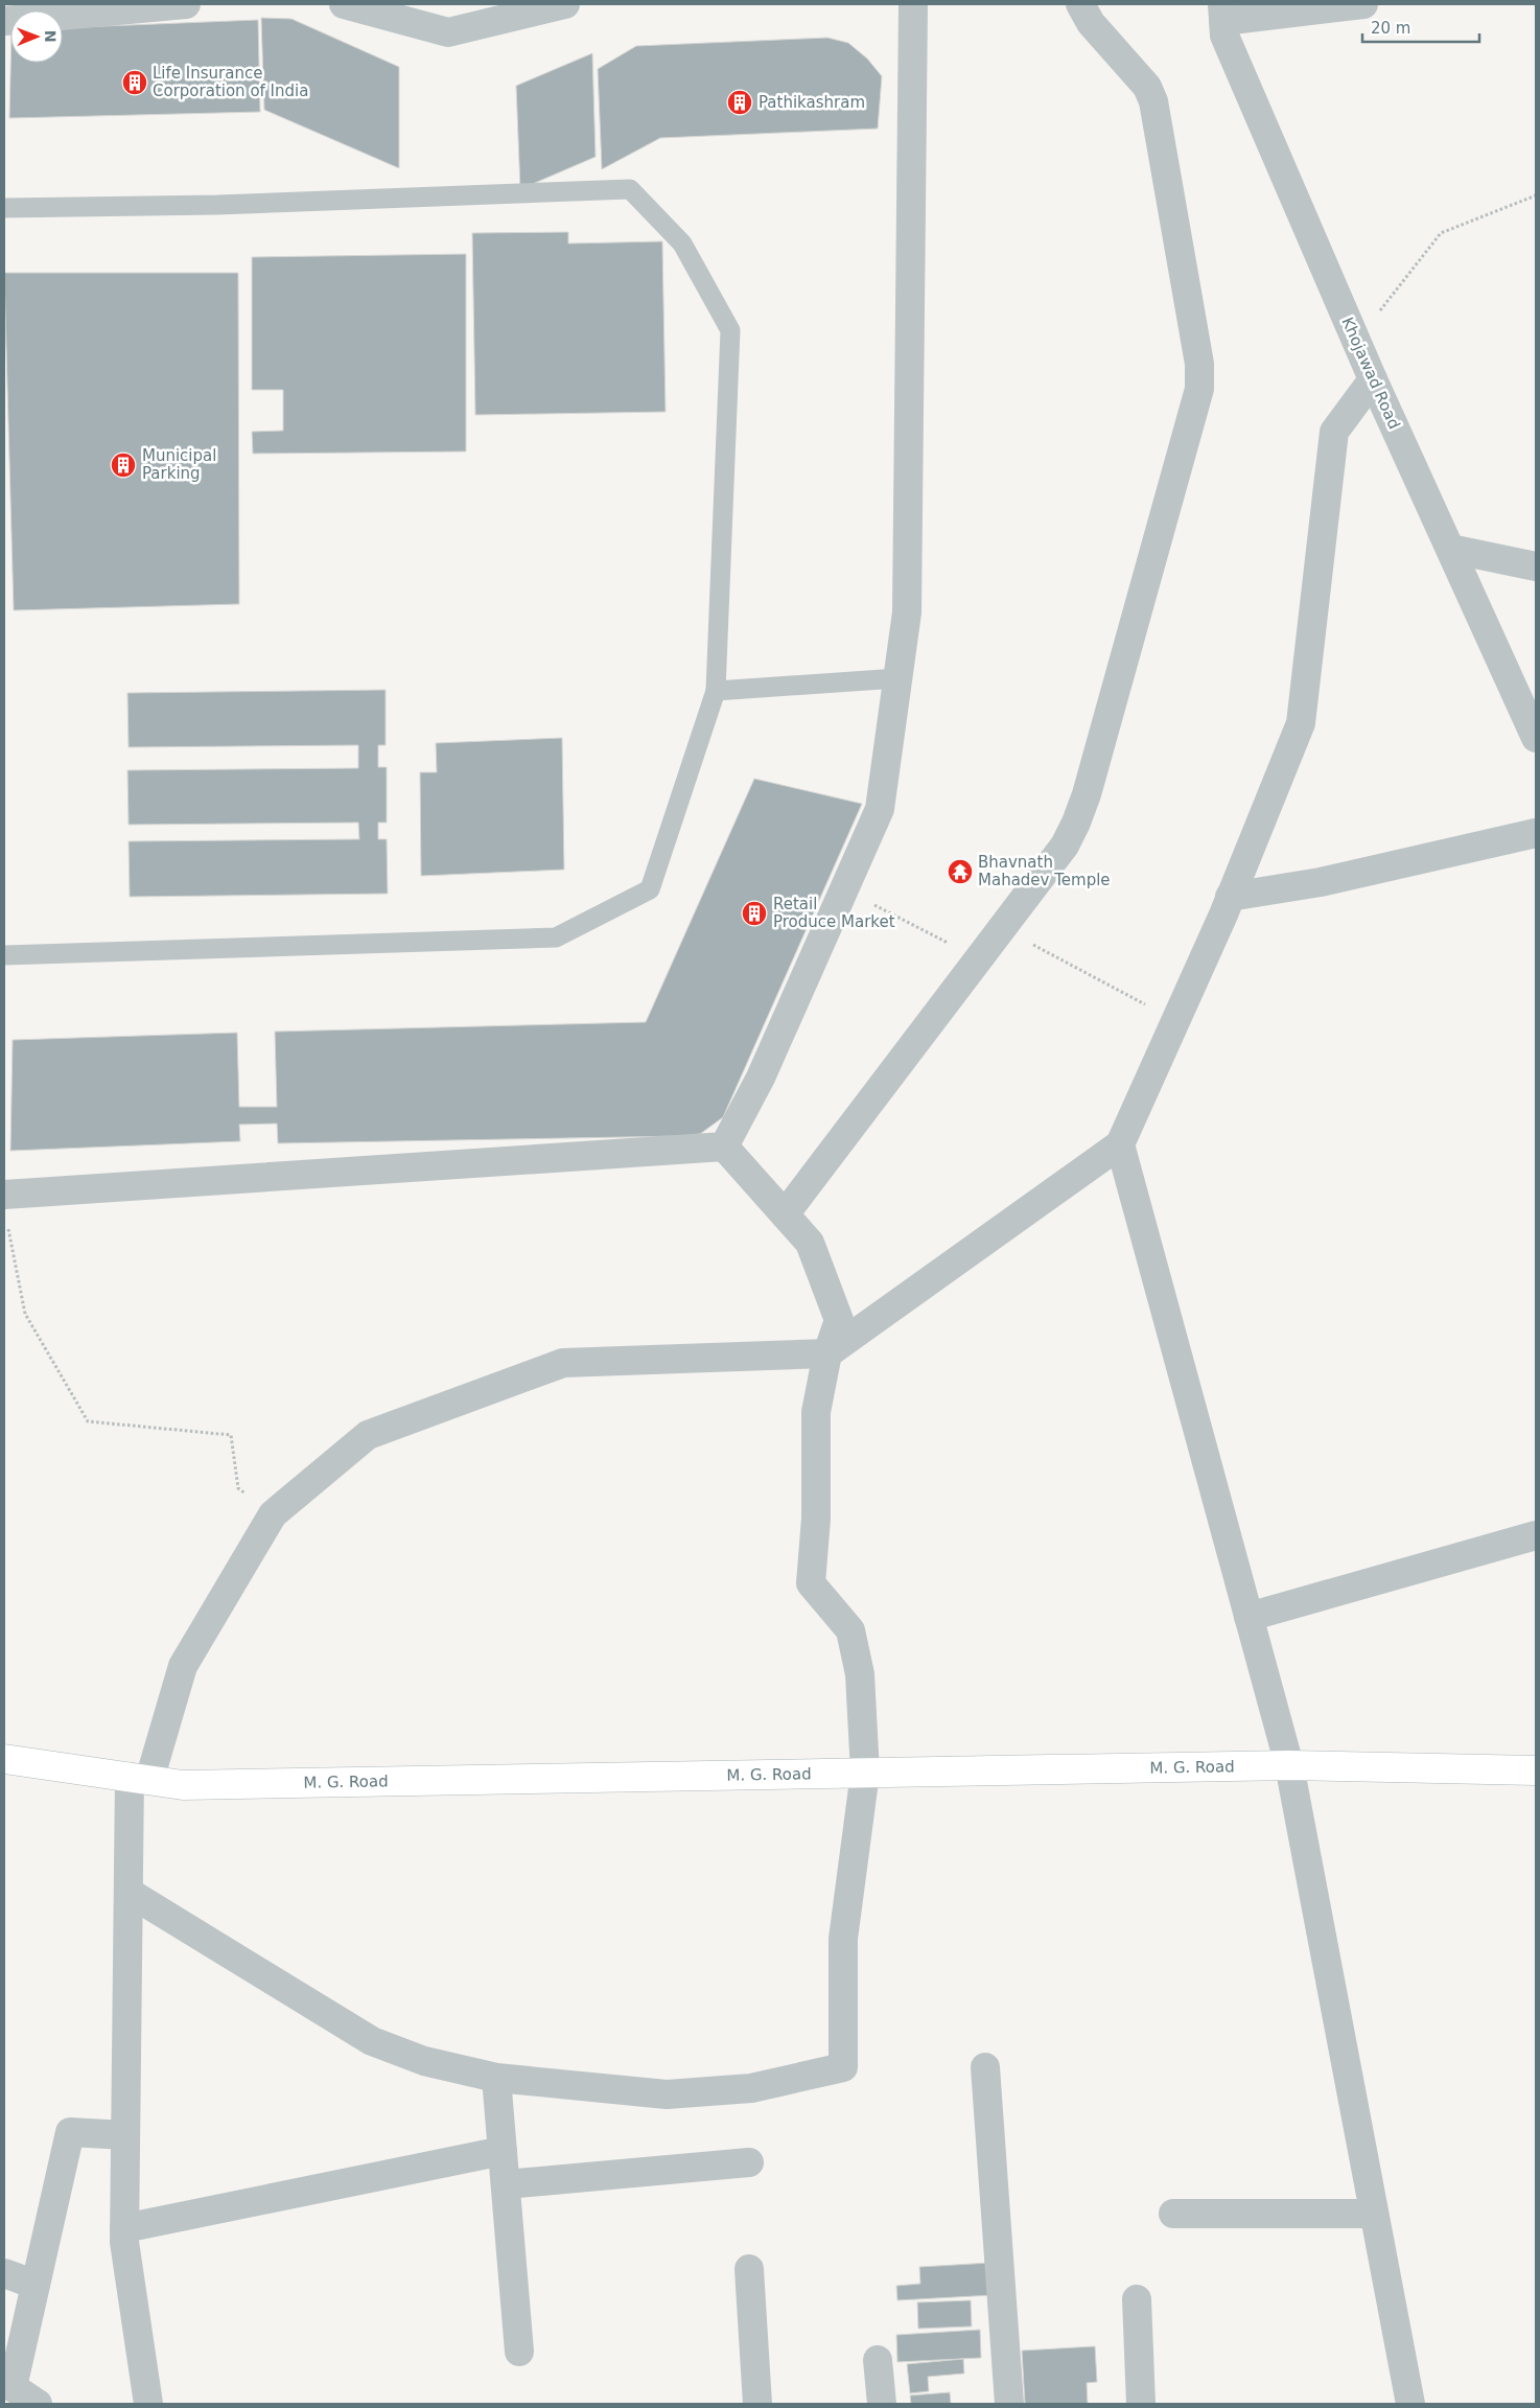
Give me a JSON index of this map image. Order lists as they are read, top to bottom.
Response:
{
  "streets": {
    "main road": ["M. G. Road"],
    "street": ["Khojawad Road"]
  },
  "places": {
    "building": [
      "Life Insurance Corporation of India",
      "Pathikashram",
      "Municipal Parking",
      "Retail Produce Market"
    ],
    "temple": ["Bhavnath Mahadev Temple"]
  },
  "scale_bar": "20 m",
  "north": "right"
}
